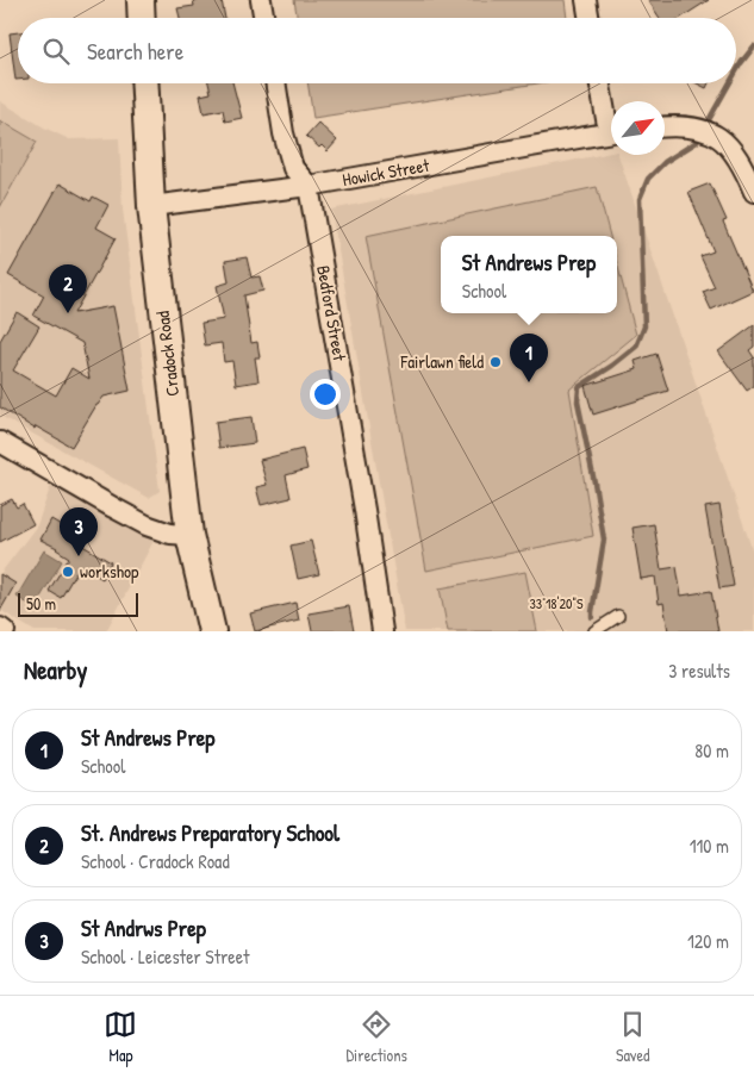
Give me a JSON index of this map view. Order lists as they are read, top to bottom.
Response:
{
  "streets": {
    "main road": ["Cradock Road"],
    "street": ["Howick Street", "Bedford Street"]
  },
  "crossings": [
    ["Howick Street", "Bedford Street"],
    ["Howick Street", "Cradock Road"]
  ],
  "places": ["Fairlawn field", "workshop"],
  "scale_bar": "50 m",
  "north": "top right",
  "page": {
    "search": "Search here",
    "popup": ["St Andrews Prep", "School"],
    "pins": ["2", "1", "3"],
    "scale": "50 m",
    "heading": ["Nearby", "3 results"],
    "list": [
      {
        "mark": "1",
        "name": "St Andrews Prep",
        "note": "School",
        "value": "80 m"
      },
      {
        "mark": "2",
        "name": "St. Andrews Preparatory School",
        "note": "School · Cradock Road",
        "value": "110 m"
      },
      {
        "mark": "3",
        "name": "St Andrws Prep",
        "note": "School · Leicester Street",
        "value": "120 m"
      }
    ],
    "nav": ["Map", "Directions", "Saved"]
  },
  "coordinates": ["33°18'20\"S"]
}
